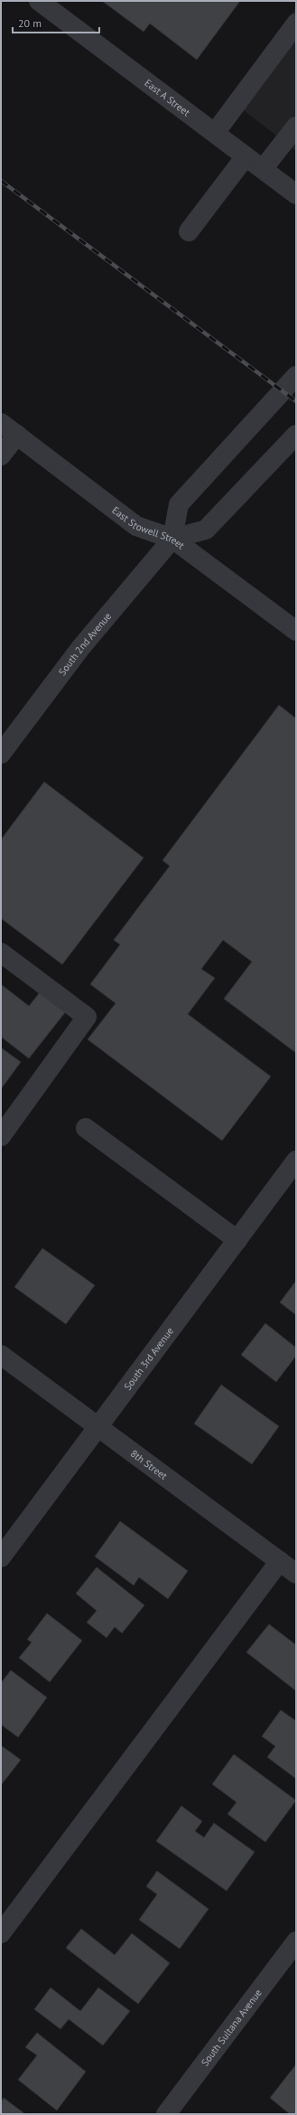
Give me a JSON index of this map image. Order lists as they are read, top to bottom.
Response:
{
  "streets": {
    "street": [
      "East A Street",
      "East Stowell Street",
      "South 2nd Avenue",
      "South 3rd Avenue",
      "8th Street",
      "South Sultana Avenue"
    ]
  },
  "crossings": [
    ["East Stowell Street", "South 2nd Avenue"],
    ["South 3rd Avenue", "8th Street"]
  ],
  "scale_bar": "20 m"
}
